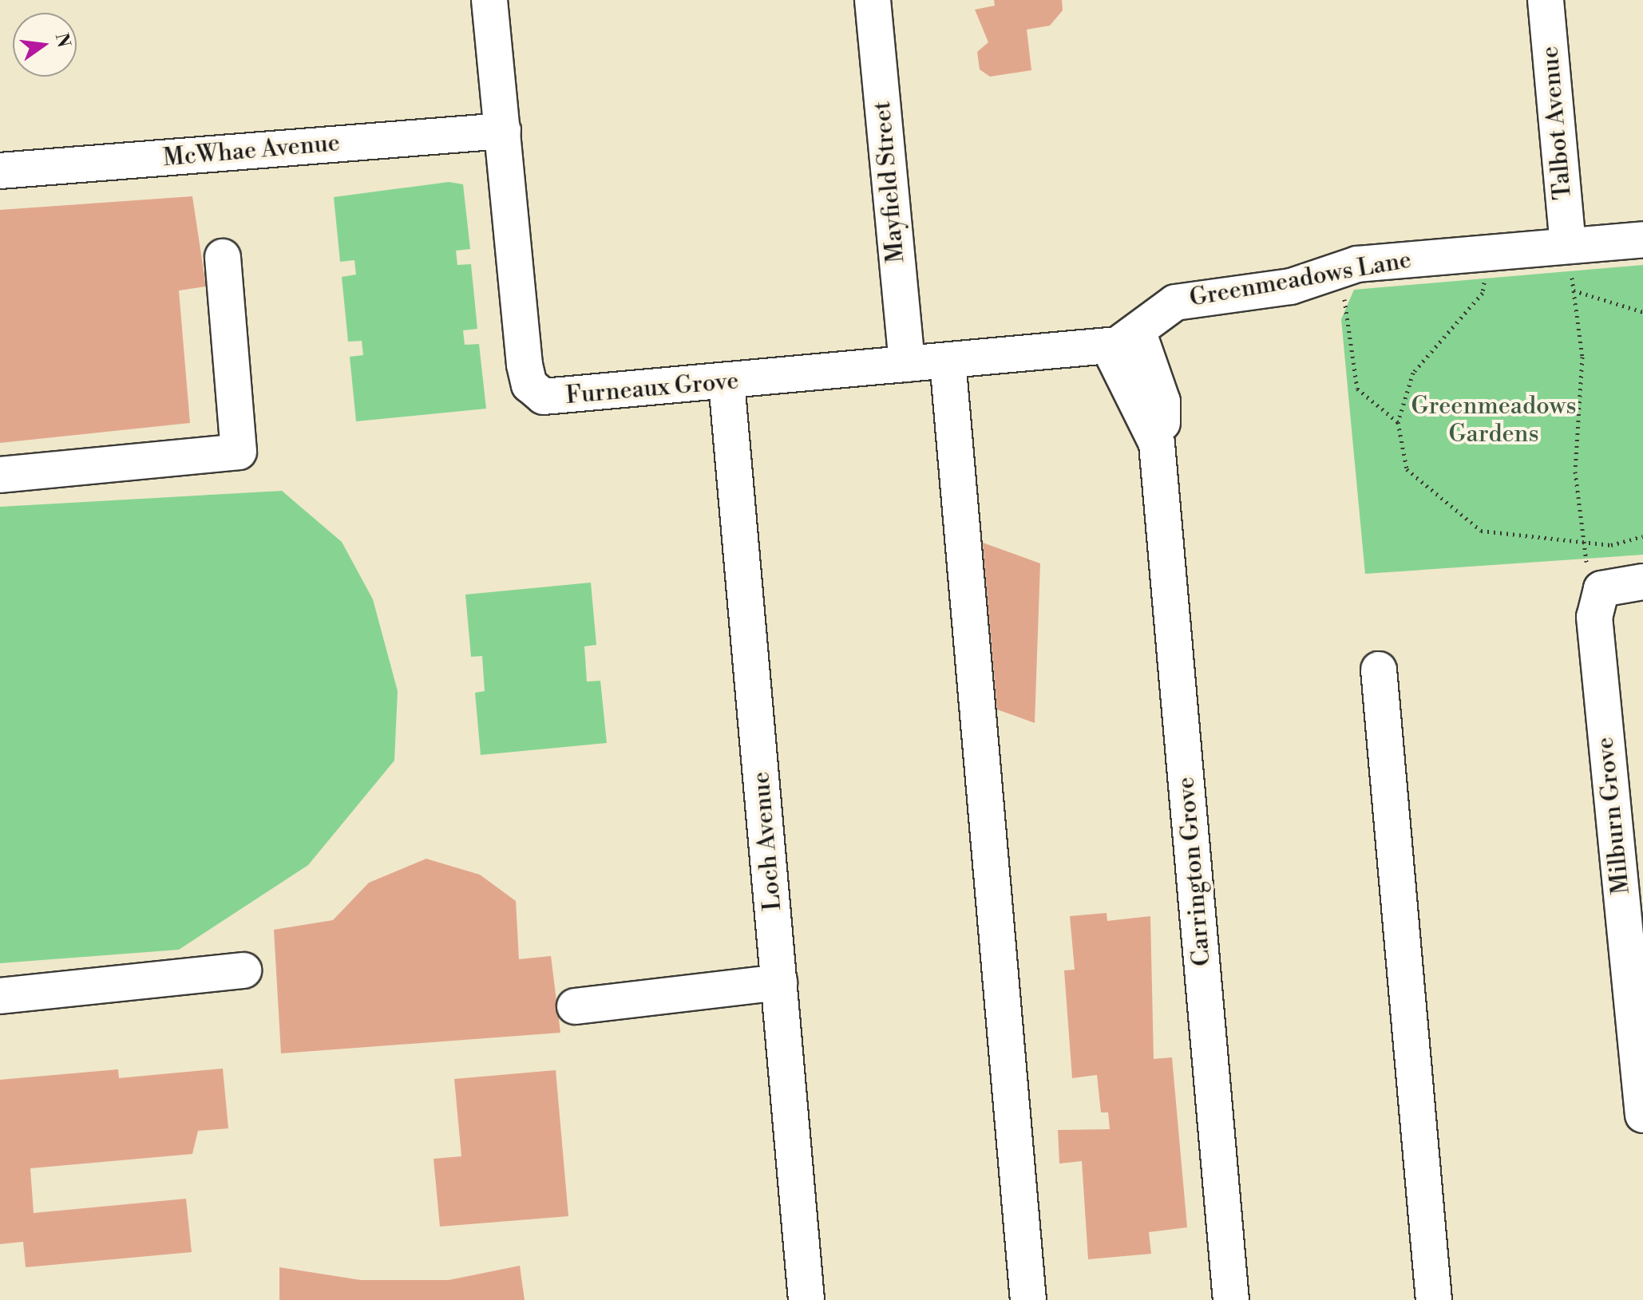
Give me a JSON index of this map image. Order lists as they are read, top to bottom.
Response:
{
  "streets": {
    "street": [
      "Talbot Avenue",
      "McWhae Avenue",
      "Mayfield Street",
      "Greenmeadows Lane",
      "Furneaux Grove",
      "Milburn Grove",
      "Loch Avenue",
      "Carrington Grove"
    ]
  },
  "crossings": [
    ["Talbot Avenue", "Greenmeadows Lane"],
    ["McWhae Avenue", "Furneaux Grove"],
    ["Mayfield Street", "Furneaux Grove"],
    ["Greenmeadows Lane", "Furneaux Grove"],
    ["Greenmeadows Lane", "Carrington Grove"],
    ["Furneaux Grove", "Loch Avenue"],
    ["Furneaux Grove", "Carrington Grove"]
  ],
  "parks": ["Greenmeadows Gardens"],
  "north": "right"
}
